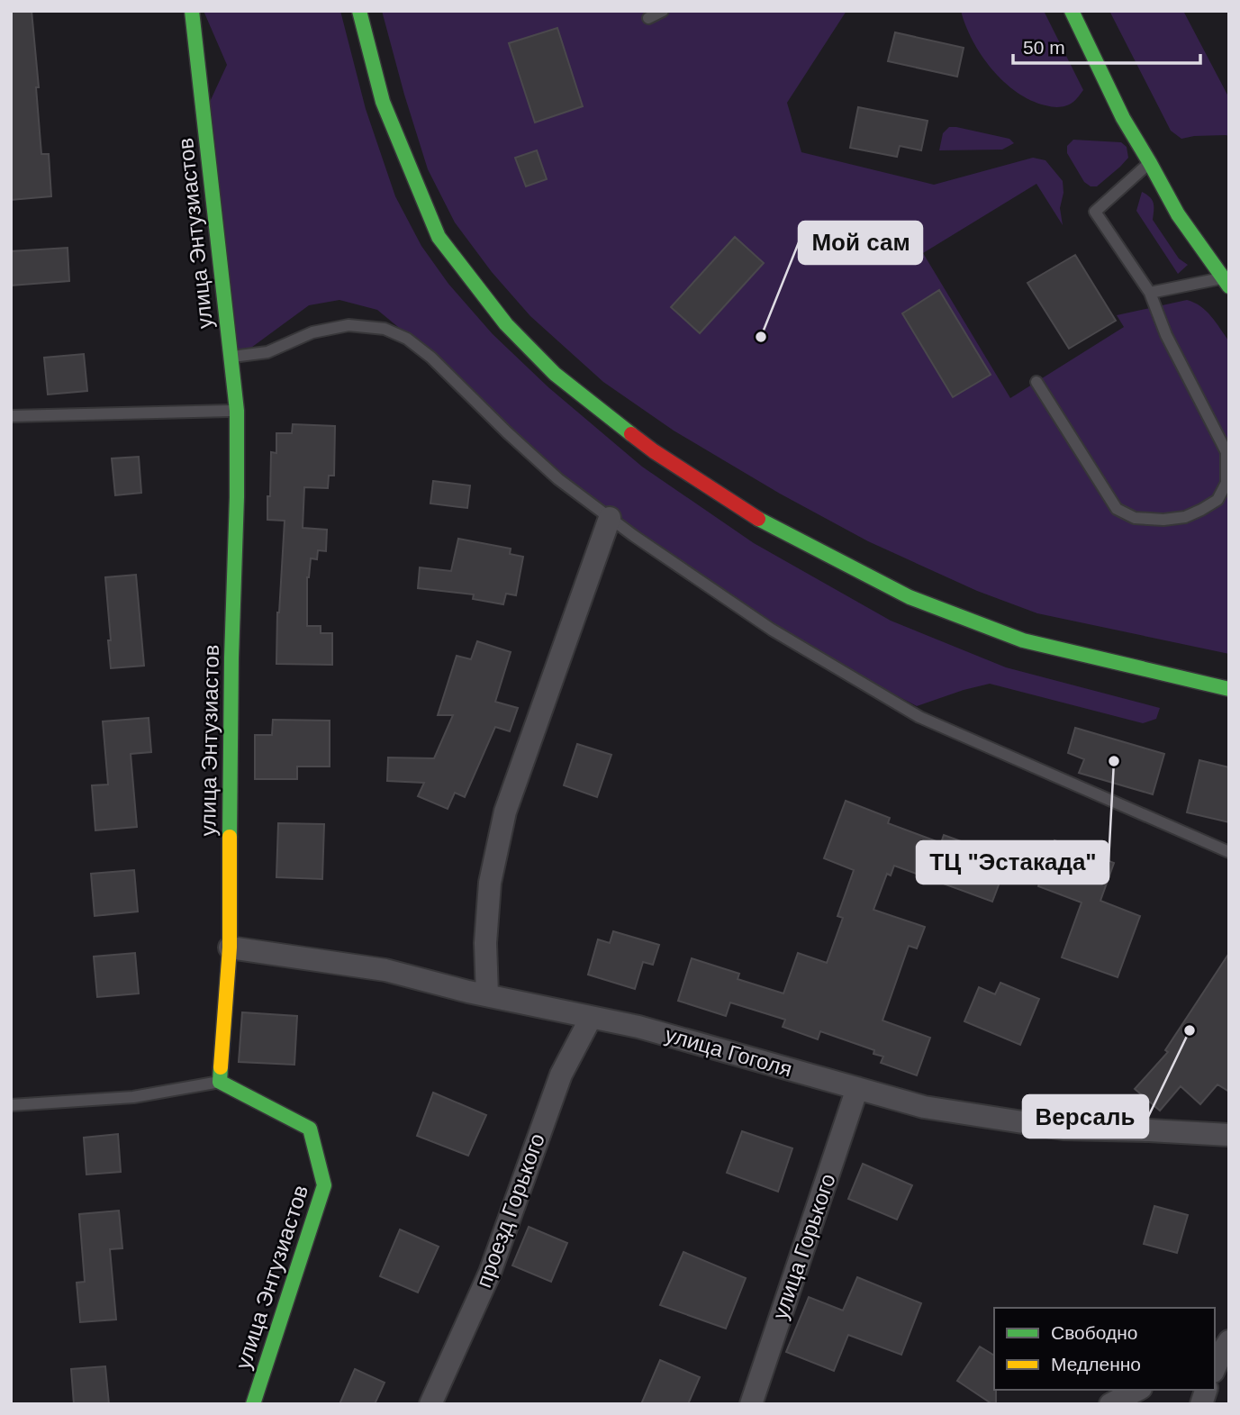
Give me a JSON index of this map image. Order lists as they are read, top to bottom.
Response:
{
  "streets": {
    "street": [
      "улица Энтузиастов",
      "улица Гоголя",
      "проезд Горького",
      "улица Горького"
    ]
  },
  "crossings": [
    ["улица Энтузиастов", "улица Гоголя"],
    ["улица Гоголя", "проезд Горького"],
    ["улица Гоголя", "улица Горького"]
  ],
  "places": ["Мой сам", "ТЦ \"Эстакада\"", "Версаль"],
  "legend": ["Свободно", "Медленно"],
  "scale_bar": "50 m"
}
